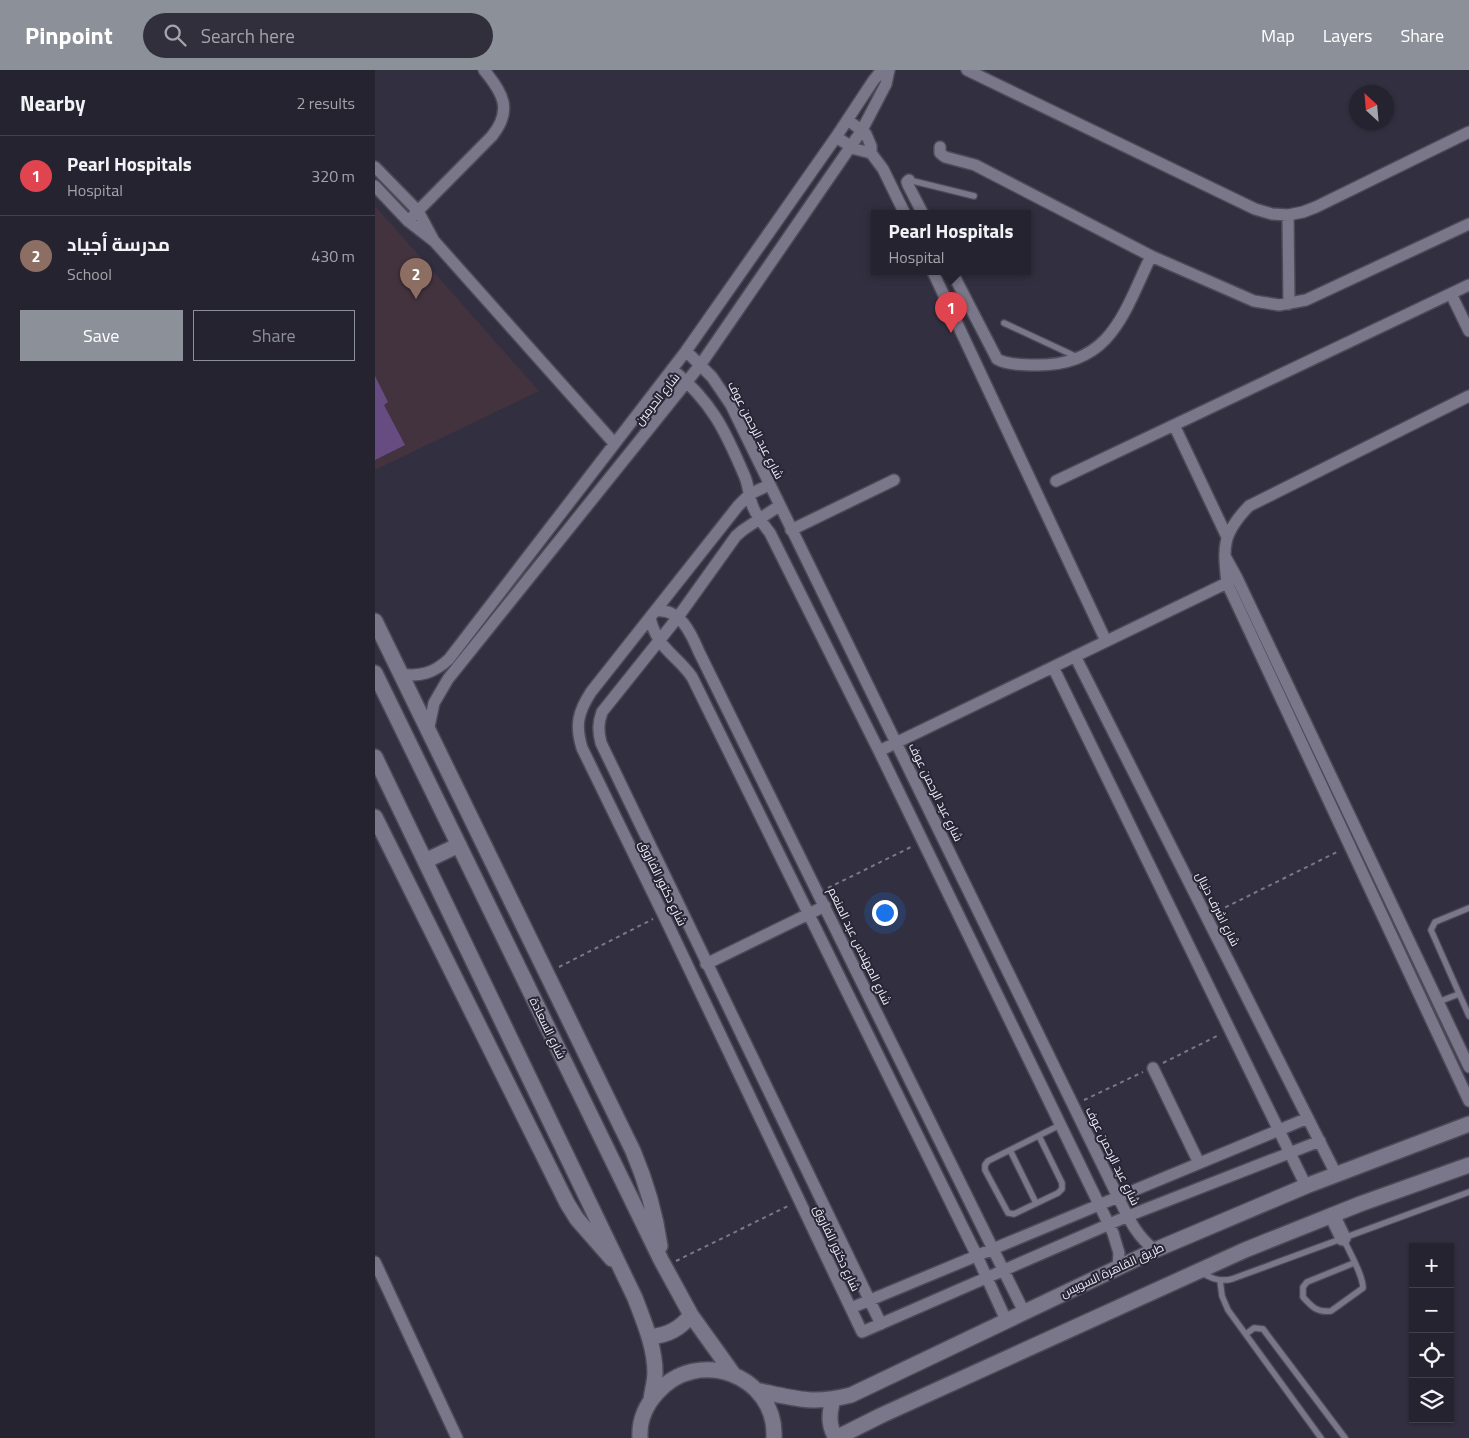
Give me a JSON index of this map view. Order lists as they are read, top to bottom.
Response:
{
  "streets": {
    "street": [
      "شارع الحرمين",
      "شارع عبد الرحمن عوف",
      "شارع دكتور الفاروق",
      "شارع اشرف دنيال",
      "شارع المهندس عبد المنعم",
      "شارع السعادة",
      "طريق القاهرة السويس"
    ]
  },
  "crossings": [
    ["شارع الحرمين", "شارع عبد الرحمن عوف"],
    ["شارع عبد الرحمن عوف", "شارع دكتور الفاروق"],
    ["شارع عبد الرحمن عوف", "طريق القاهرة السويس"],
    ["شارع دكتور الفاروق", "شارع المهندس عبد المنعم"],
    ["شارع اشرف دنيال", "طريق القاهرة السويس"],
    ["شارع المهندس عبد المنعم", "طريق القاهرة السويس"]
  ],
  "north": "top left",
  "page": {
    "header": "Pinpoint",
    "search": "Search here",
    "nav": ["Map", "Layers", "Share"],
    "heading": ["Nearby", "2 results"],
    "list": [
      {
        "mark": "1",
        "name": "Pearl Hospitals",
        "note": "Hospital",
        "value": "320 m"
      },
      {
        "mark": "2",
        "name": "مدرسة أجياد",
        "note": "School",
        "value": "430 m"
      }
    ],
    "popup": ["Pearl Hospitals", "Hospital"],
    "pins": ["2", "1"],
    "buttons": ["Save", "Share"],
    "map_buttons": ["+", "−"]
  }
}
